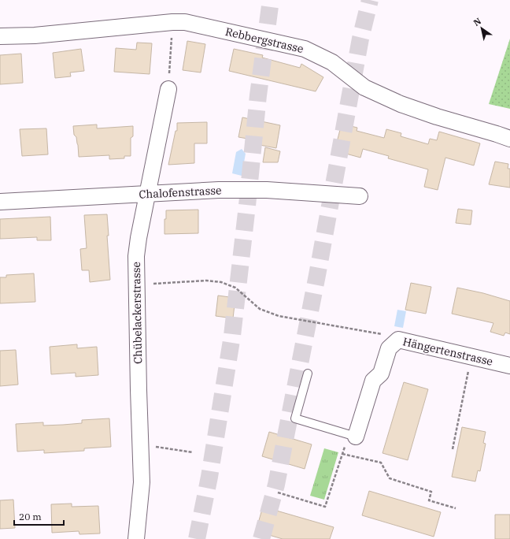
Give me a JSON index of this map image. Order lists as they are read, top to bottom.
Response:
{
  "streets": {
    "street": [
      "Rebbergstrasse",
      "Chalofenstrasse",
      "Chübelackerstrasse",
      "Hängertenstrasse"
    ]
  },
  "crossings": [
    ["Chalofenstrasse", "Chübelackerstrasse"]
  ],
  "scale_bar": "20 m",
  "north": "top left"
}
